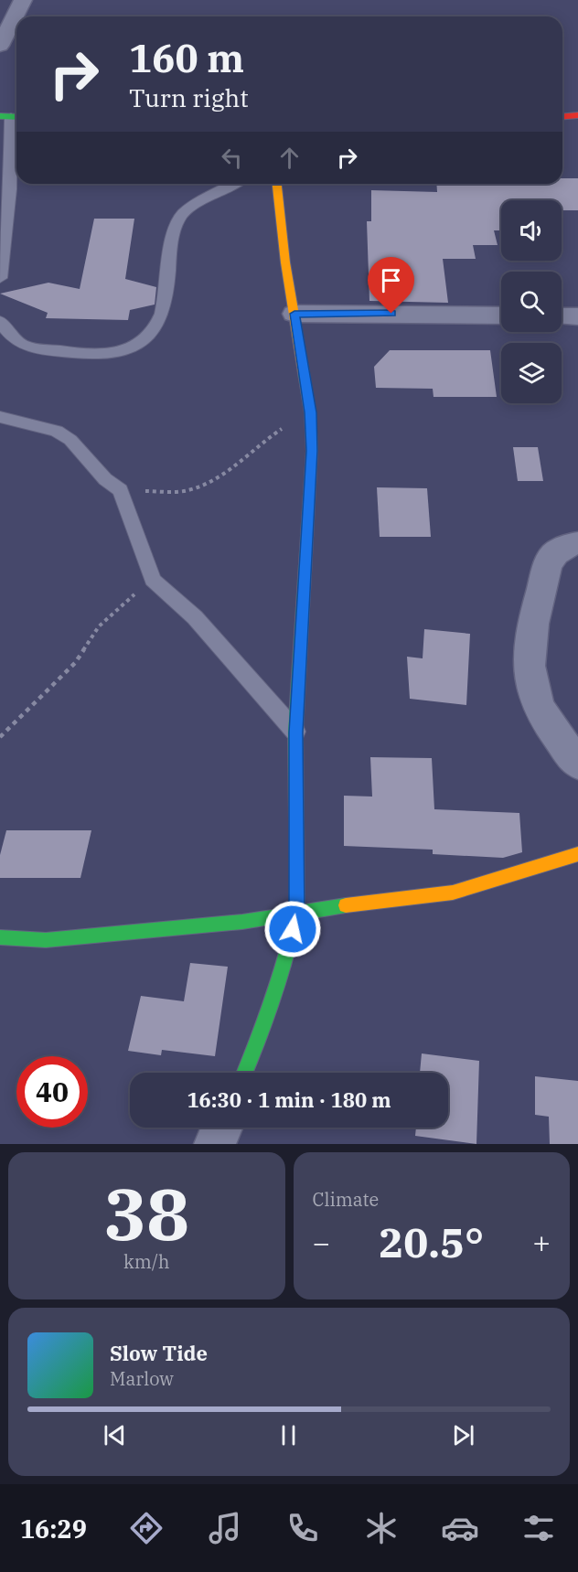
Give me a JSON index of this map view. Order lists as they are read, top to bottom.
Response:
{
  "page": {
    "turn": ["160 m", "Turn right"],
    "limit": "40",
    "trip": "16:30 · 1 min · 180 m",
    "tile": [
      ["38", "km/h"],
      "Climate"
    ],
    "heat": ["−", "20.5°", "+"],
    "song": ["Slow Tide", "Marlow"],
    "tabs": "16:29"
  }
}
